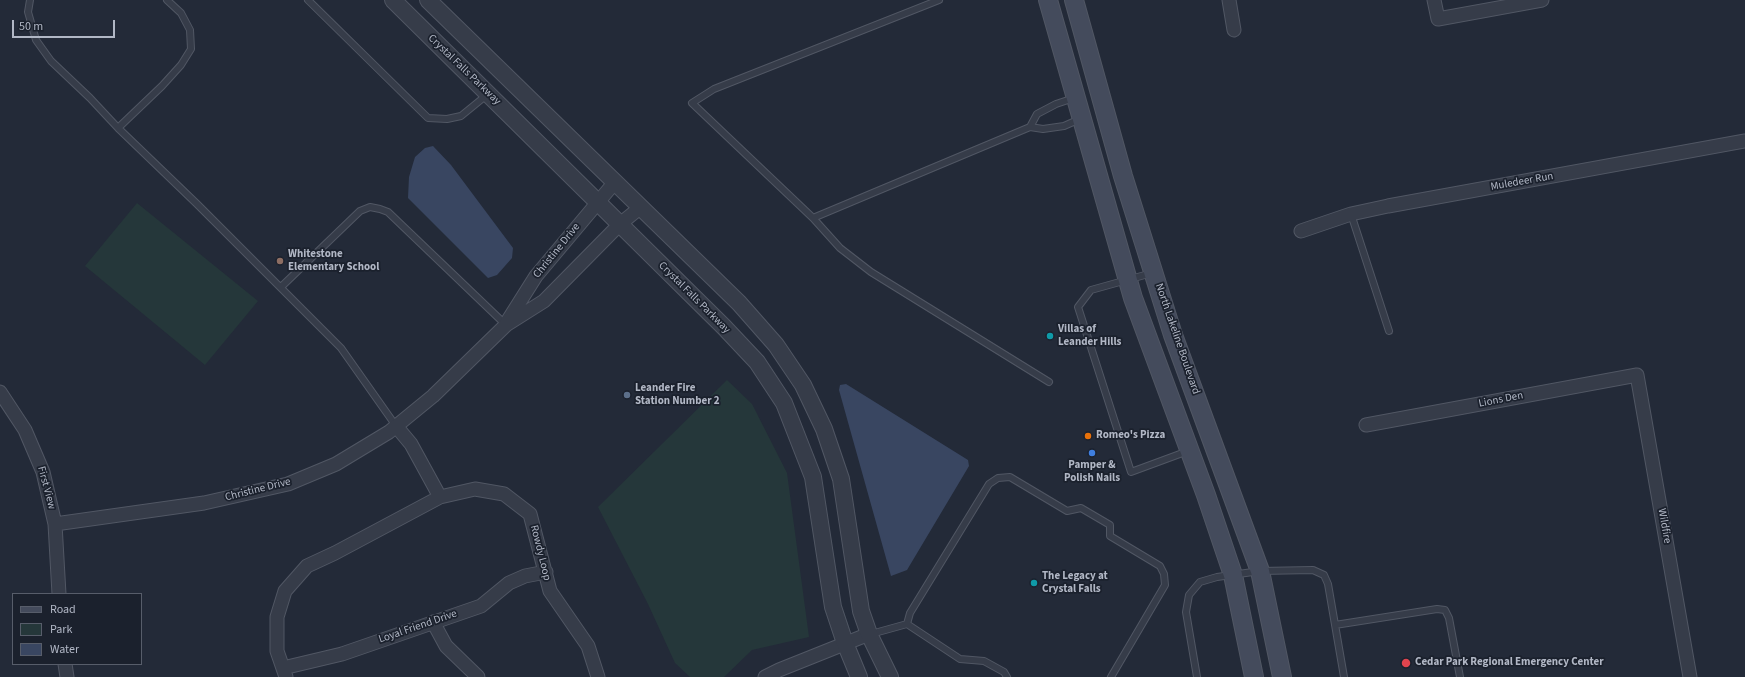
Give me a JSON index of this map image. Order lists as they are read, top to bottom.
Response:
{
  "streets": {
    "main road": ["North Lakeline Boulevard"],
    "street": [
      "Crystal Falls Parkway",
      "Muledeer Run",
      "Christine Drive",
      "Lions Den",
      "First View",
      "Wildfire",
      "Rowdy Loop",
      "Loyal Friend Drive"
    ]
  },
  "crossings": [
    ["Crystal Falls Parkway", "Christine Drive"],
    ["Christine Drive", "First View"],
    ["Lions Den", "Wildfire"],
    ["Rowdy Loop", "Loyal Friend Drive"]
  ],
  "places": [
    "Whitestone Elementary School",
    "Villas of Leander Hills",
    "Leander Fire Station Number 2",
    "Romeo's Pizza",
    "Pamper & Polish Nails",
    "The Legacy at Crystal Falls",
    "Cedar Park Regional Emergency Center"
  ],
  "legend": ["Road", "Park", "Water"],
  "scale_bar": "50 m"
}
